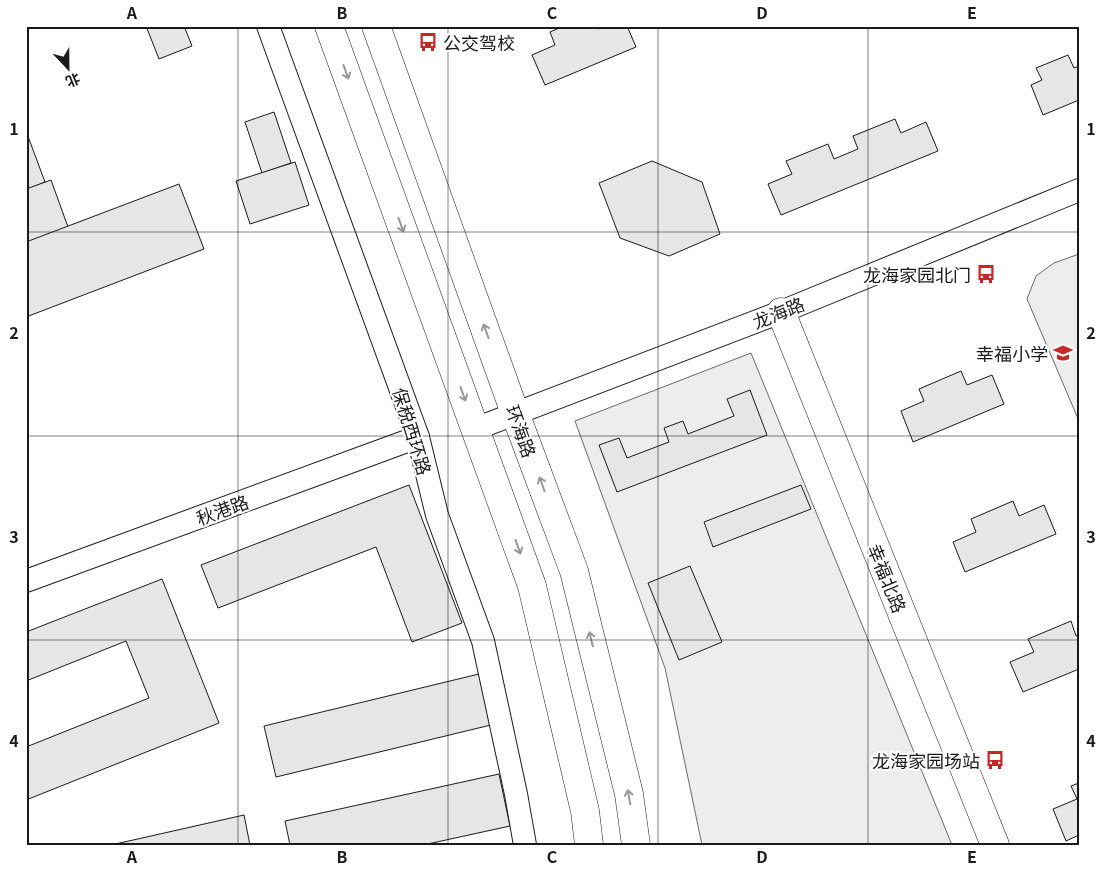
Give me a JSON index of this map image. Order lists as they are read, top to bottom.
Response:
{
  "streets": {
    "main road": ["环海路", "幸福北路"],
    "street": ["龙海路", "保税西环路", "秋港路"]
  },
  "crossings": [
    ["龙海路", "环海路"],
    ["龙海路", "幸福北路"],
    ["保税西环路", "秋港路"]
  ],
  "places": {
    "bus stop": ["公交驾校", "龙海家园北门", "龙海家园场站"],
    "school or university": ["幸福小学"]
  },
  "north": "bottom",
  "grid": {
    "columns": [
      "A",
      "B",
      "C",
      "D",
      "E"
    ],
    "rows": [
      "1",
      "2",
      "3",
      "4"
    ]
  }
}
